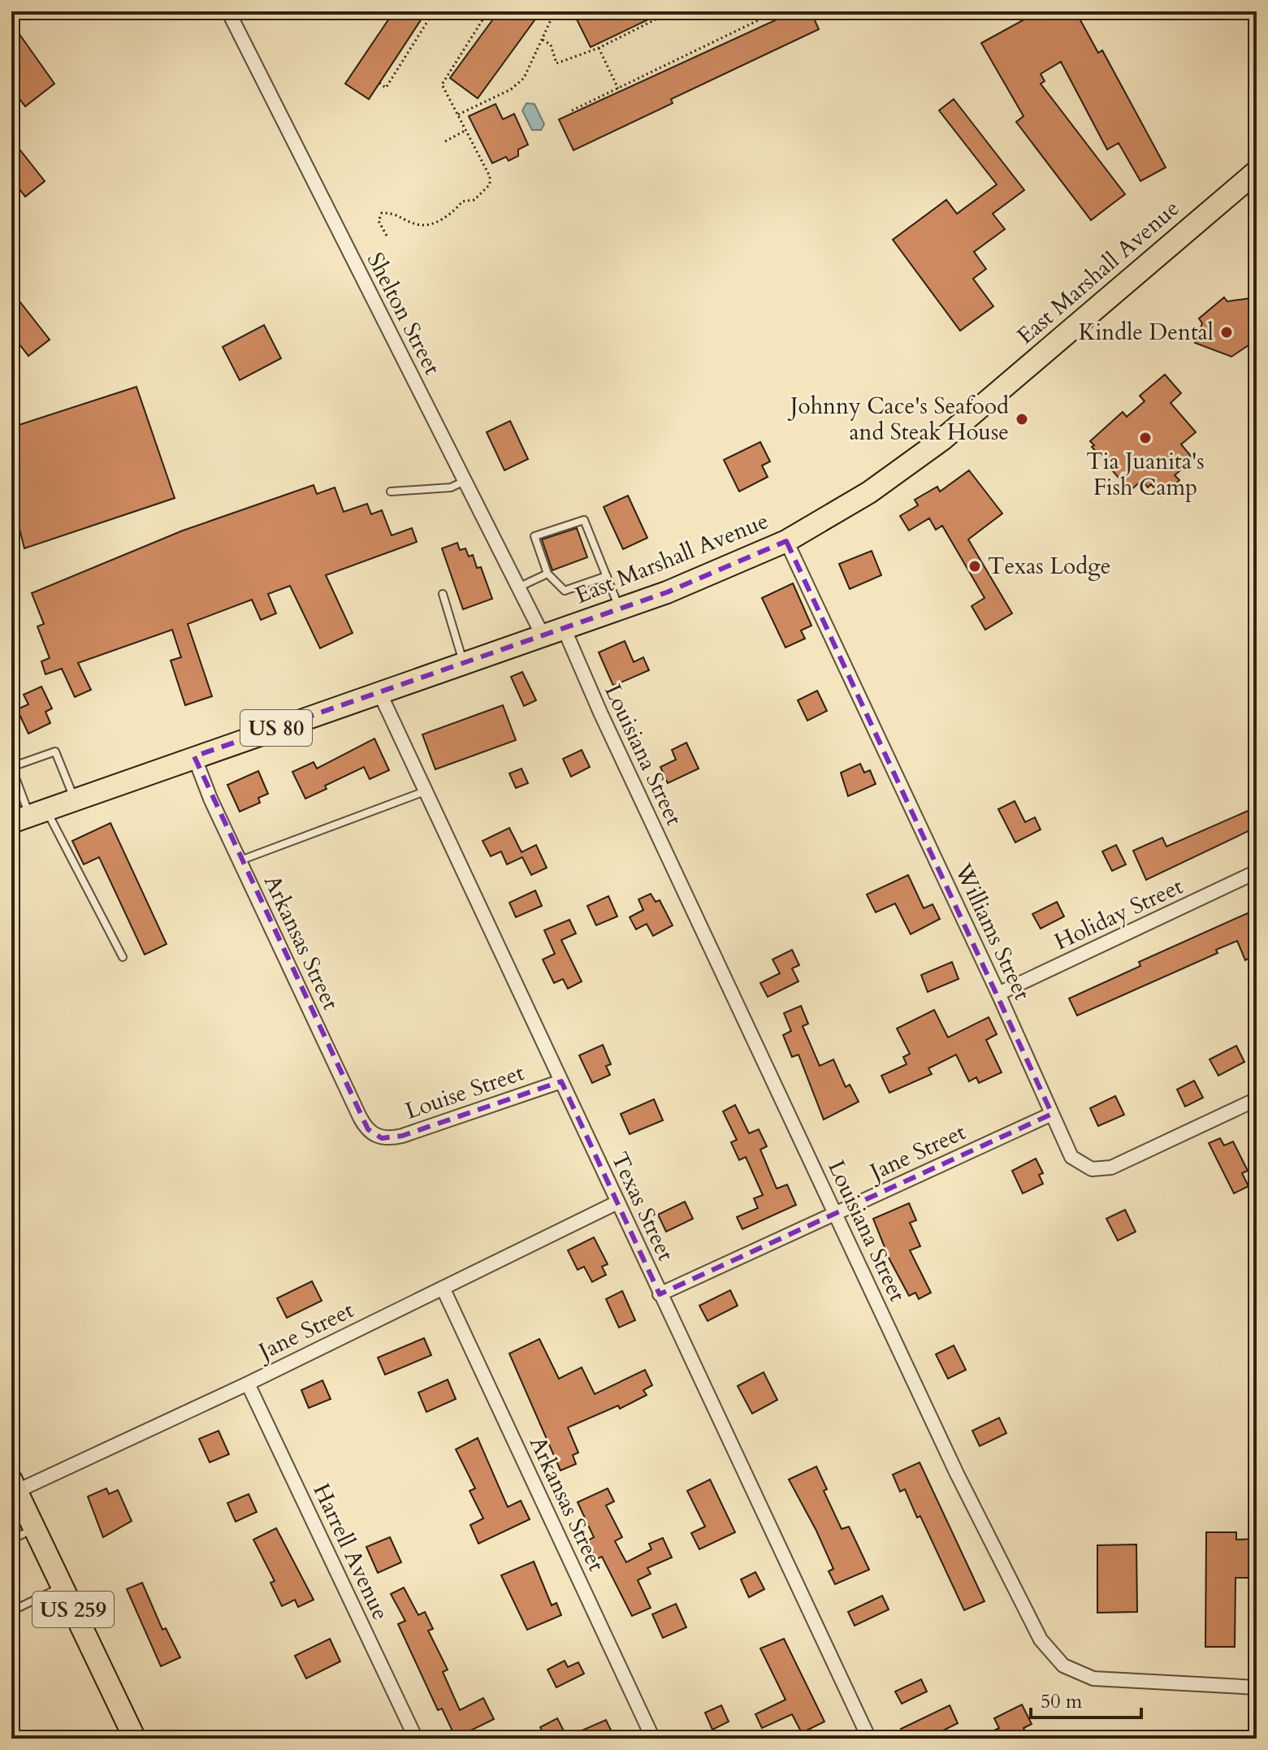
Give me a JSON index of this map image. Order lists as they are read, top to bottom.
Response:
{
  "streets": {
    "main road": ["East Marshall Avenue", "US 80", "US 259"],
    "street": [
      "Shelton Street",
      "Louisiana Street",
      "Holiday Street",
      "Williams Street",
      "Arkansas Street",
      "Louise Street",
      "Jane Street",
      "Texas Street",
      "Harrell Avenue"
    ]
  },
  "crossings": [
    ["East Marshall Avenue", "Shelton Street"],
    ["East Marshall Avenue", "Louisiana Street"],
    ["East Marshall Avenue", "Williams Street"],
    ["East Marshall Avenue", "Arkansas Street"],
    ["East Marshall Avenue", "Texas Street"],
    ["Louisiana Street", "Jane Street"],
    ["Holiday Street", "Williams Street"],
    ["Williams Street", "Jane Street"],
    ["Arkansas Street", "Louise Street"],
    ["Arkansas Street", "Jane Street"],
    ["Louise Street", "Texas Street"],
    ["Jane Street", "Texas Street"],
    ["Jane Street", "Harrell Avenue"],
    ["Jane Street", "US 259"]
  ],
  "places": [
    "Kindle Dental",
    "Johnny Cace's Seafood and Steak House",
    "Tia Juanita's Fish Camp",
    "Texas Lodge"
  ],
  "scale_bar": "50 m"
}
